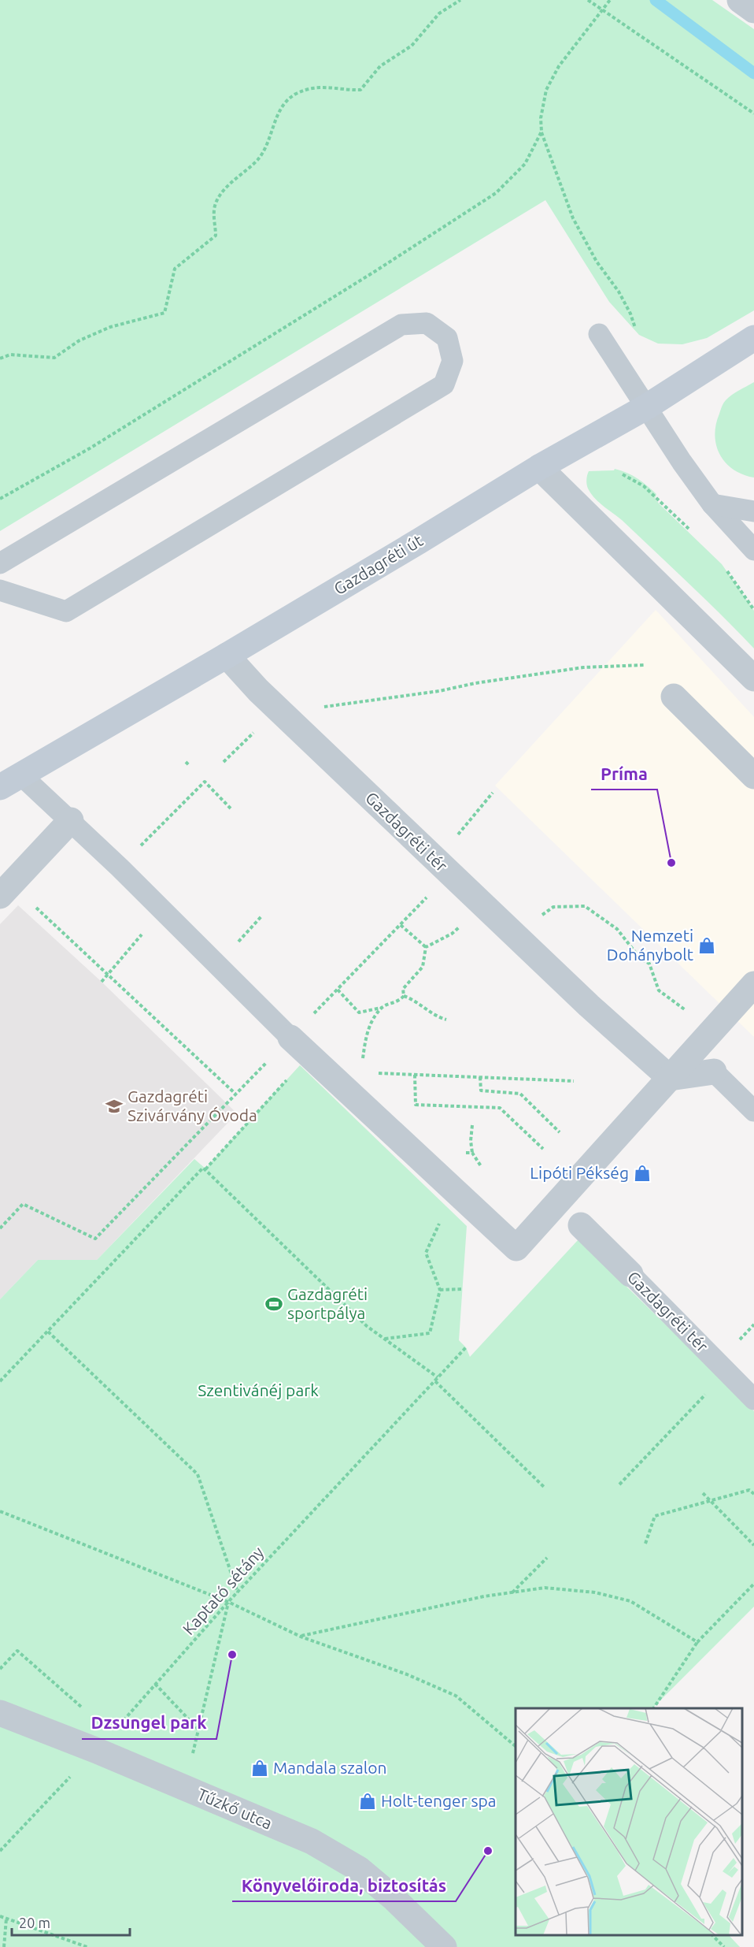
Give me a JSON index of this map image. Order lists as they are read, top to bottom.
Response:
{
  "streets": {
    "street": ["Gazdagréti út", "Gazdagréti tér", "Tűzkő utca"],
    "path": ["Kaptató sétány"]
  },
  "crossings": [
    ["Gazdagréti út", "Gazdagréti tér"],
    ["Kaptató sétány", "Tűzkő utca"]
  ],
  "parks": ["Szentivánéj park"],
  "places": {
    "other": ["Príma", "Dzsungel park", "Könyvelőiroda, biztosítás"],
    "shop": [
      "Nemzeti Dohánybolt",
      "Lipóti Pékség",
      "Mandala szalon",
      "Holt-tenger spa"
    ],
    "school or university": ["Gazdagréti Szivárvány Óvoda"],
    "sports": ["Gazdagréti sportpálya"]
  },
  "scale_bar": "20 m"
}
